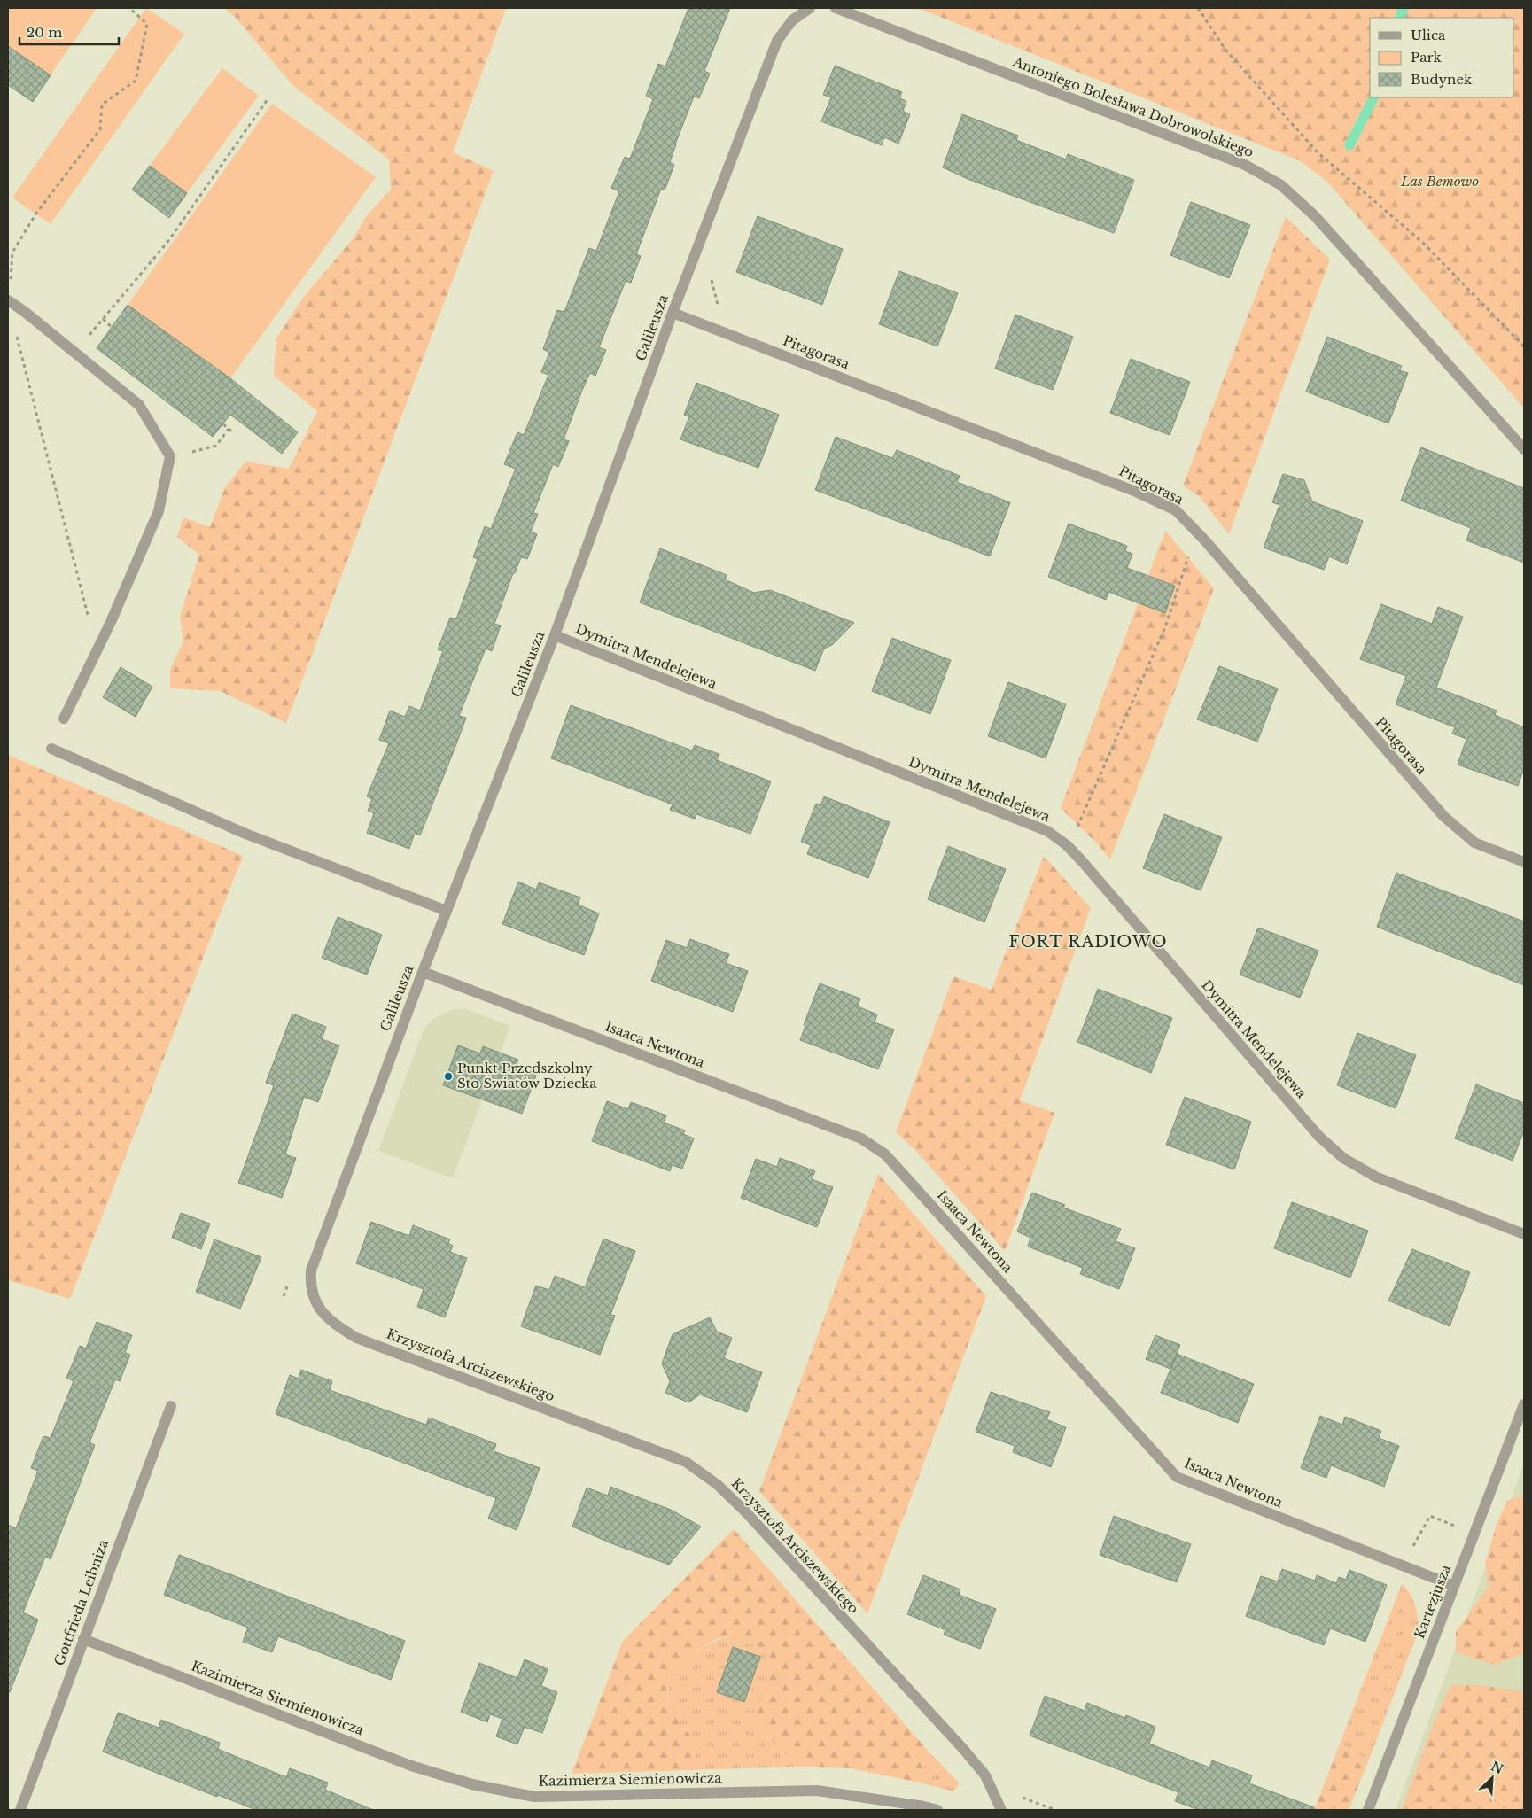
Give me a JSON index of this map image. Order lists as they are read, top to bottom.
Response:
{
  "streets": {
    "street": [
      "Antoniego Bolesława Dobrowolskiego",
      "Galileusza",
      "Pitagorasa",
      "Dymitra Mendelejewa",
      "Isaaca Newtona",
      "Krzysztofa Arciszewskiego",
      "Kartezjusza",
      "Gottfrieda Leibniza",
      "Kazimierza Siemienowicza"
    ]
  },
  "crossings": [
    ["Galileusza", "Pitagorasa"],
    ["Galileusza", "Dymitra Mendelejewa"],
    ["Galileusza", "Isaaca Newtona"],
    ["Galileusza", "Krzysztofa Arciszewskiego"],
    ["Isaaca Newtona", "Kartezjusza"],
    ["Gottfrieda Leibniza", "Kazimierza Siemienowicza"]
  ],
  "districts": ["FORT RADIOWO"],
  "parks": ["Las Bemowo"],
  "places": ["Punkt Przedszkolny Sto Światów Dziecka"],
  "legend": ["Ulica", "Park", "Budynek"],
  "scale_bar": "20 m",
  "north": "top right"
}
